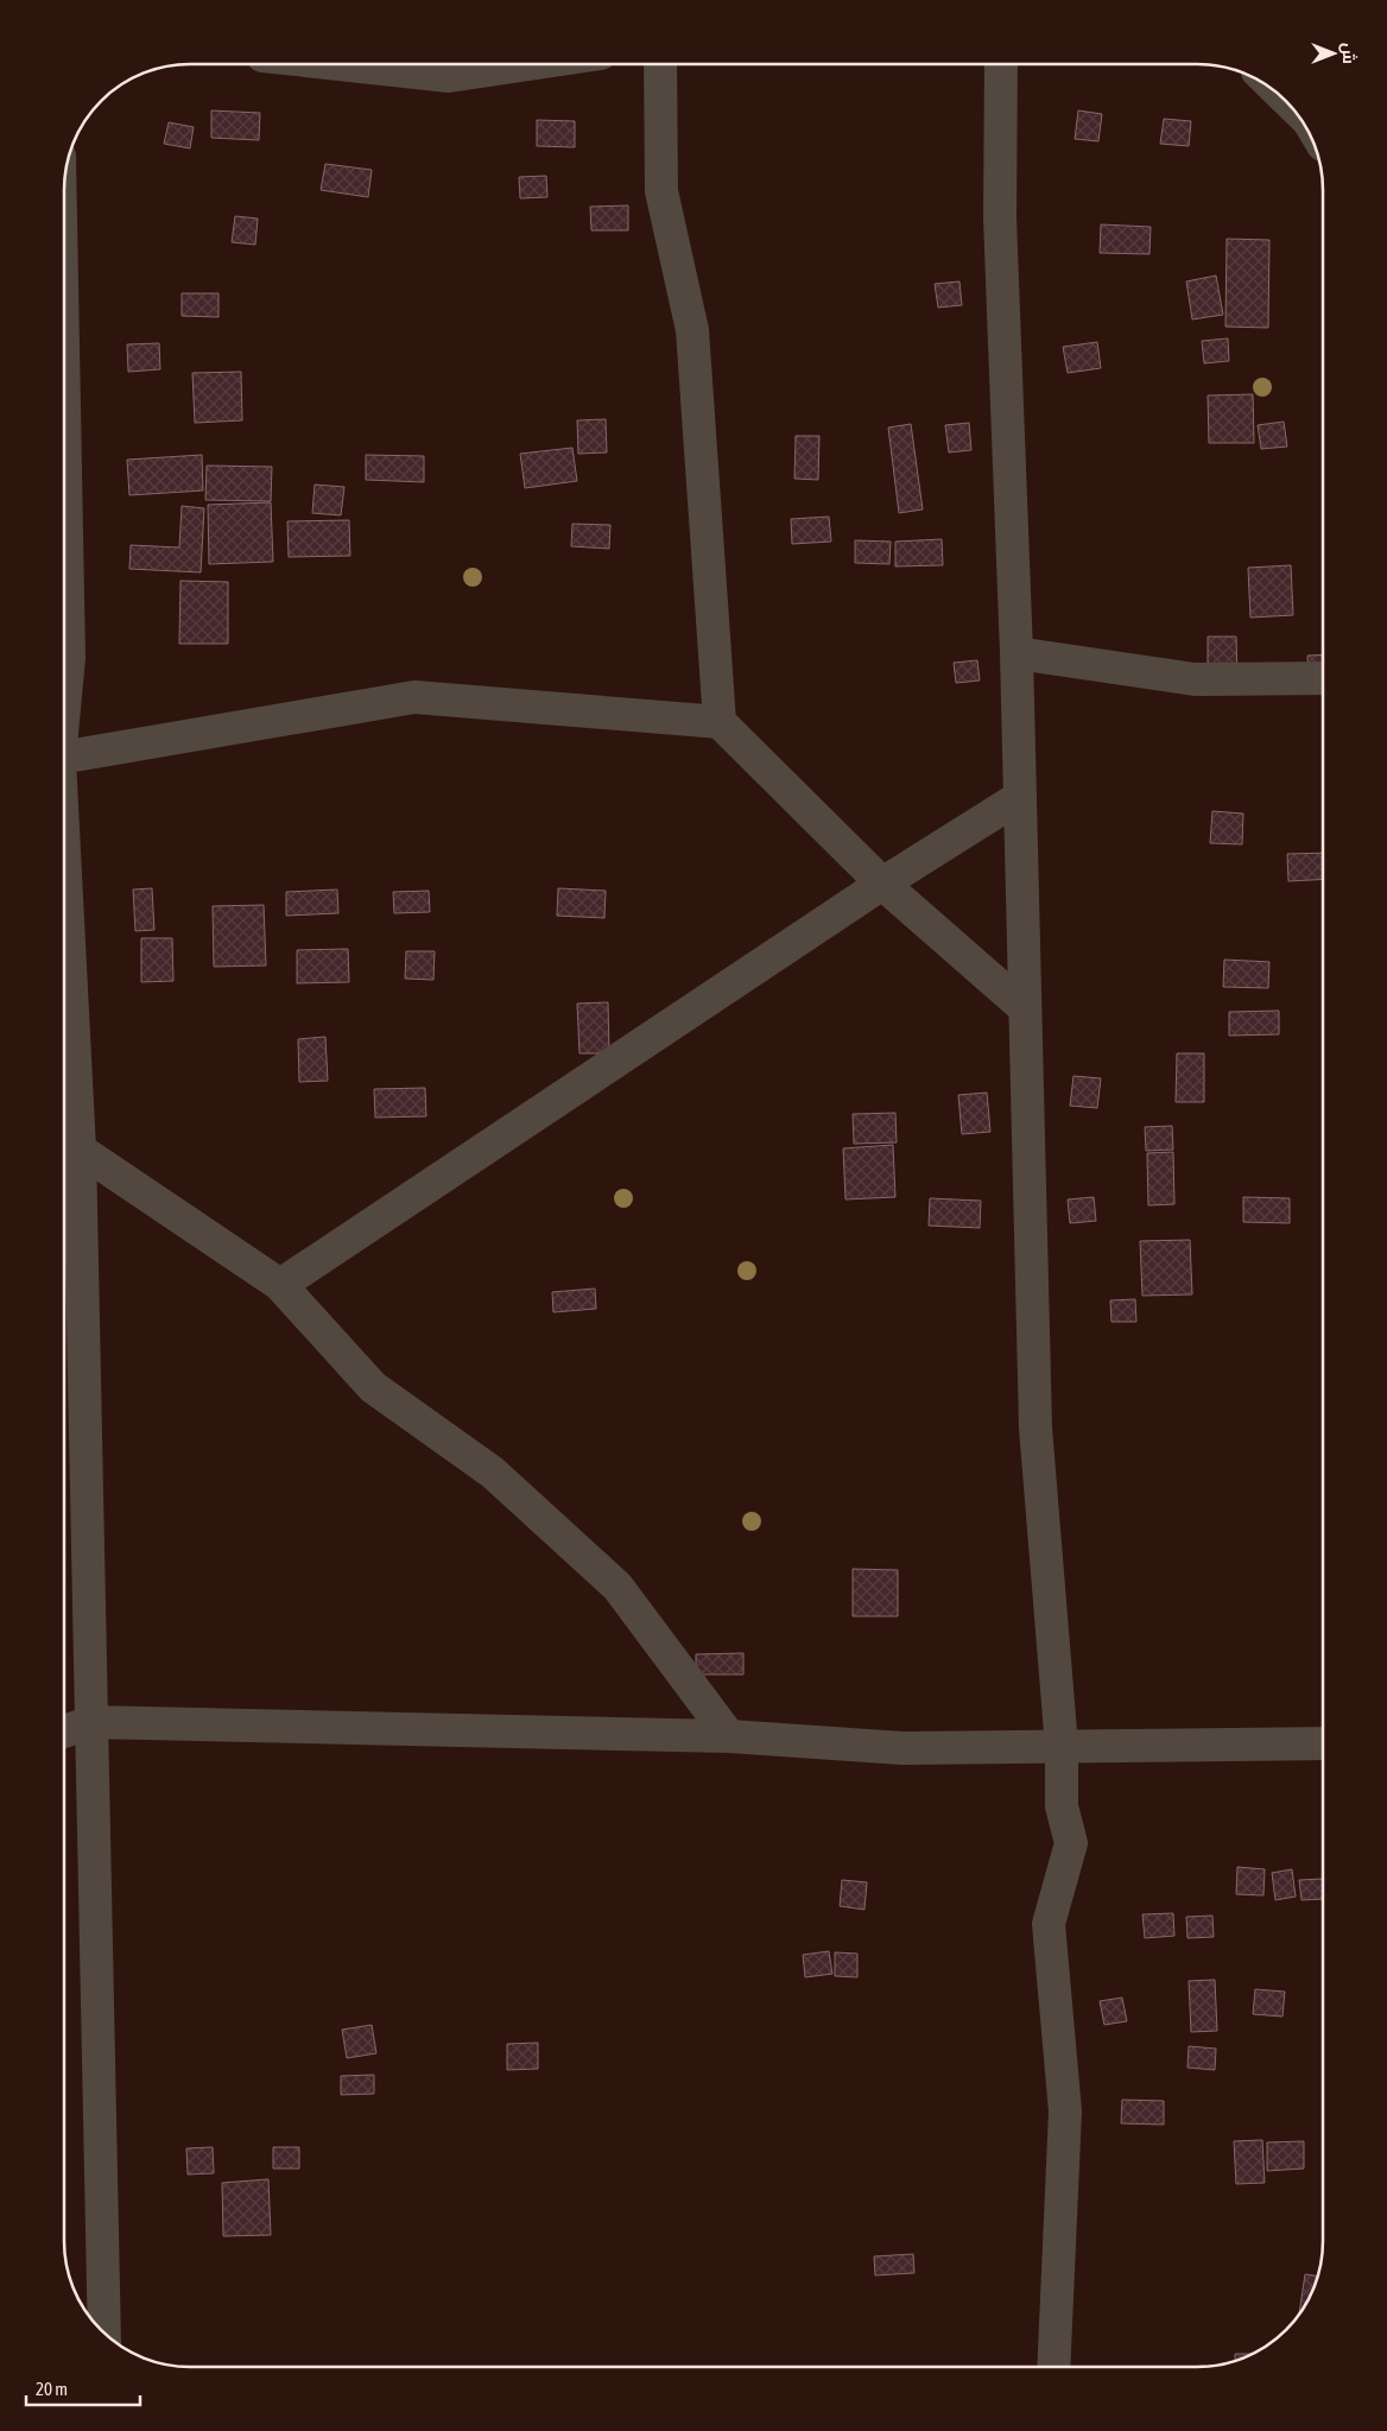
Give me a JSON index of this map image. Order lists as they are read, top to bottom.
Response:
{
  "scale_bar": "20 m",
  "north": "right"
}
